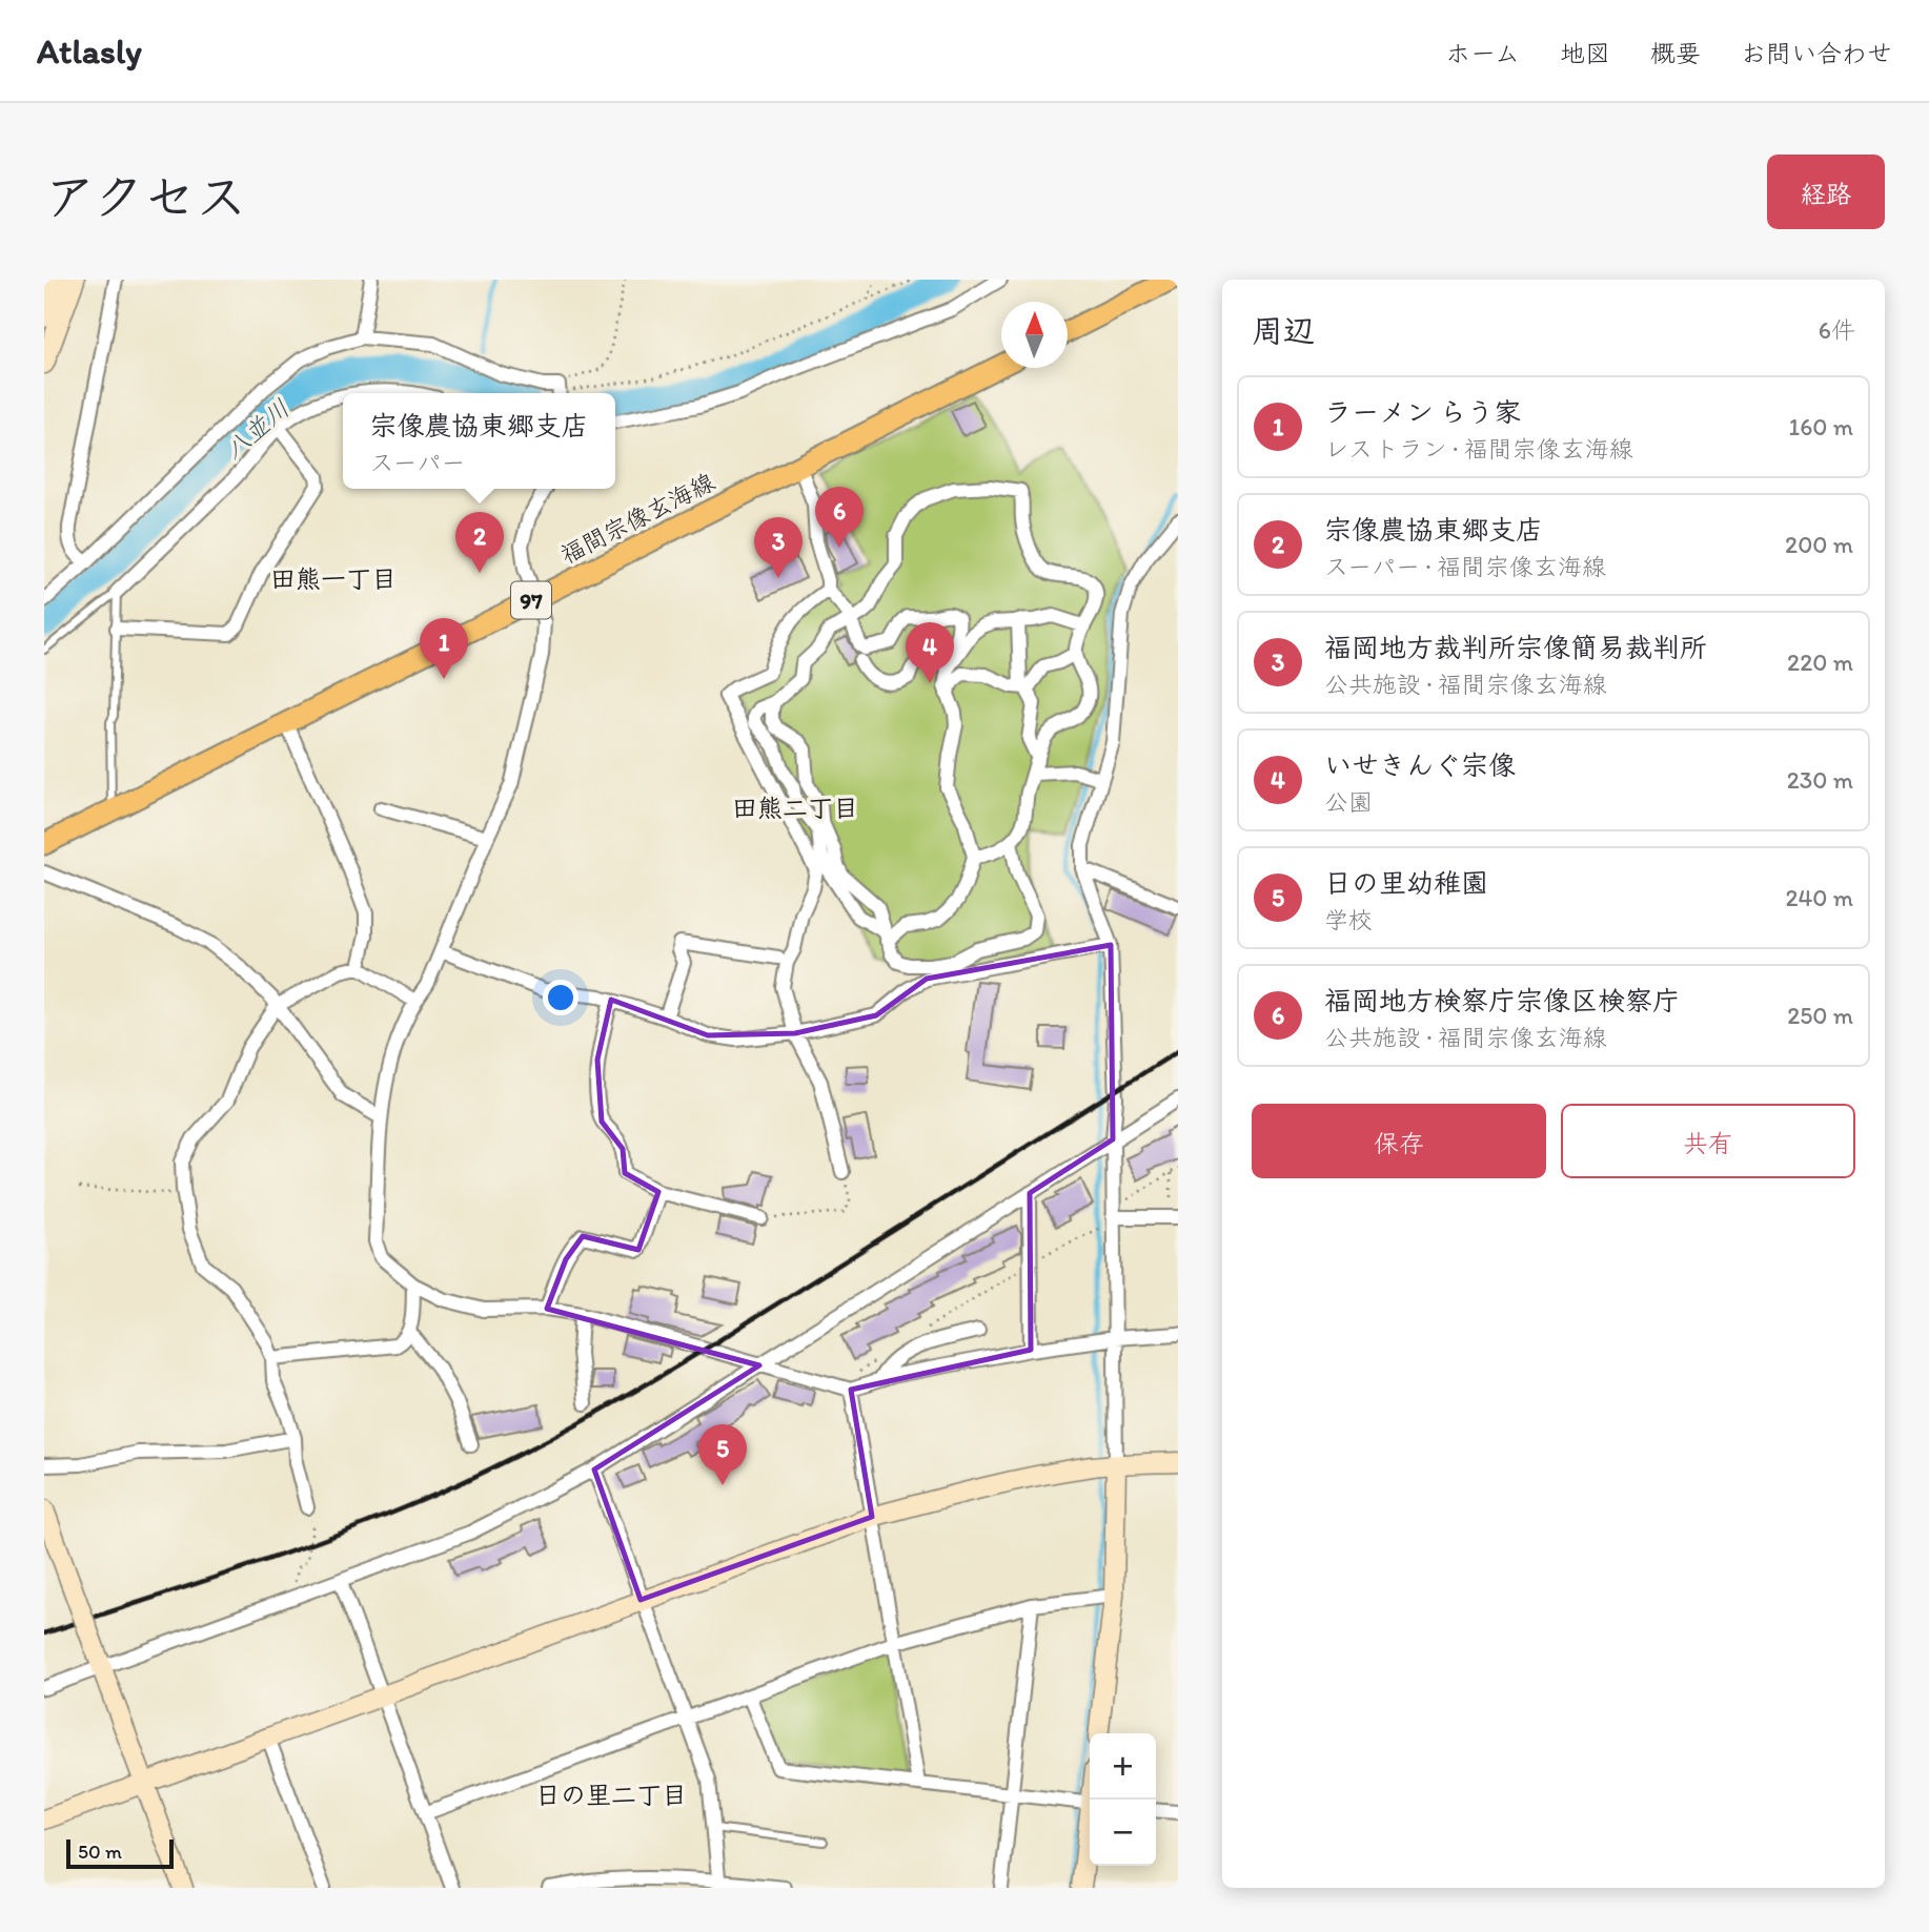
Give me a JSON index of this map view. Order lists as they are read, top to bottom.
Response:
{
  "streets": {
    "main road": ["福間宗像玄海線", "97"]
  },
  "districts": ["田熊一丁目", "田熊二丁目", "日の里二丁目"],
  "water": ["八並川"],
  "scale_bar": "50 m",
  "north": "top",
  "page": {
    "header": "Atlasly",
    "nav": [
      "ホーム",
      "地図",
      "概要",
      "お問い合わせ"
    ],
    "title": "アクセス",
    "buttons": [
      "経路",
      ["保存", "共有"]
    ],
    "heading": ["周辺", "6件"],
    "list": [
      {
        "mark": "1",
        "name": "ラーメン らう家",
        "note": "レストラン · 福間宗像玄海線",
        "value": "160 m"
      },
      {
        "mark": "2",
        "name": "宗像農協東郷支店",
        "note": "スーパー · 福間宗像玄海線",
        "value": "200 m"
      },
      {
        "mark": "3",
        "name": "福岡地方裁判所宗像簡易裁判所",
        "note": "公共施設 · 福間宗像玄海線",
        "value": "220 m"
      },
      {
        "mark": "4",
        "name": "いせきんぐ宗像",
        "note": "公園",
        "value": "230 m"
      },
      {
        "mark": "5",
        "name": "日の里幼稚園",
        "note": "学校",
        "value": "240 m"
      },
      {
        "mark": "6",
        "name": "福岡地方検察庁宗像区検察庁",
        "note": "公共施設 · 福間宗像玄海線",
        "value": "250 m"
      }
    ],
    "popup": ["宗像農協東郷支店", "スーパー"],
    "pins": [
      "6",
      "2",
      "3",
      "1",
      "4",
      "5"
    ],
    "map_buttons": ["+", "−"],
    "scale": "50 m"
  }
}
